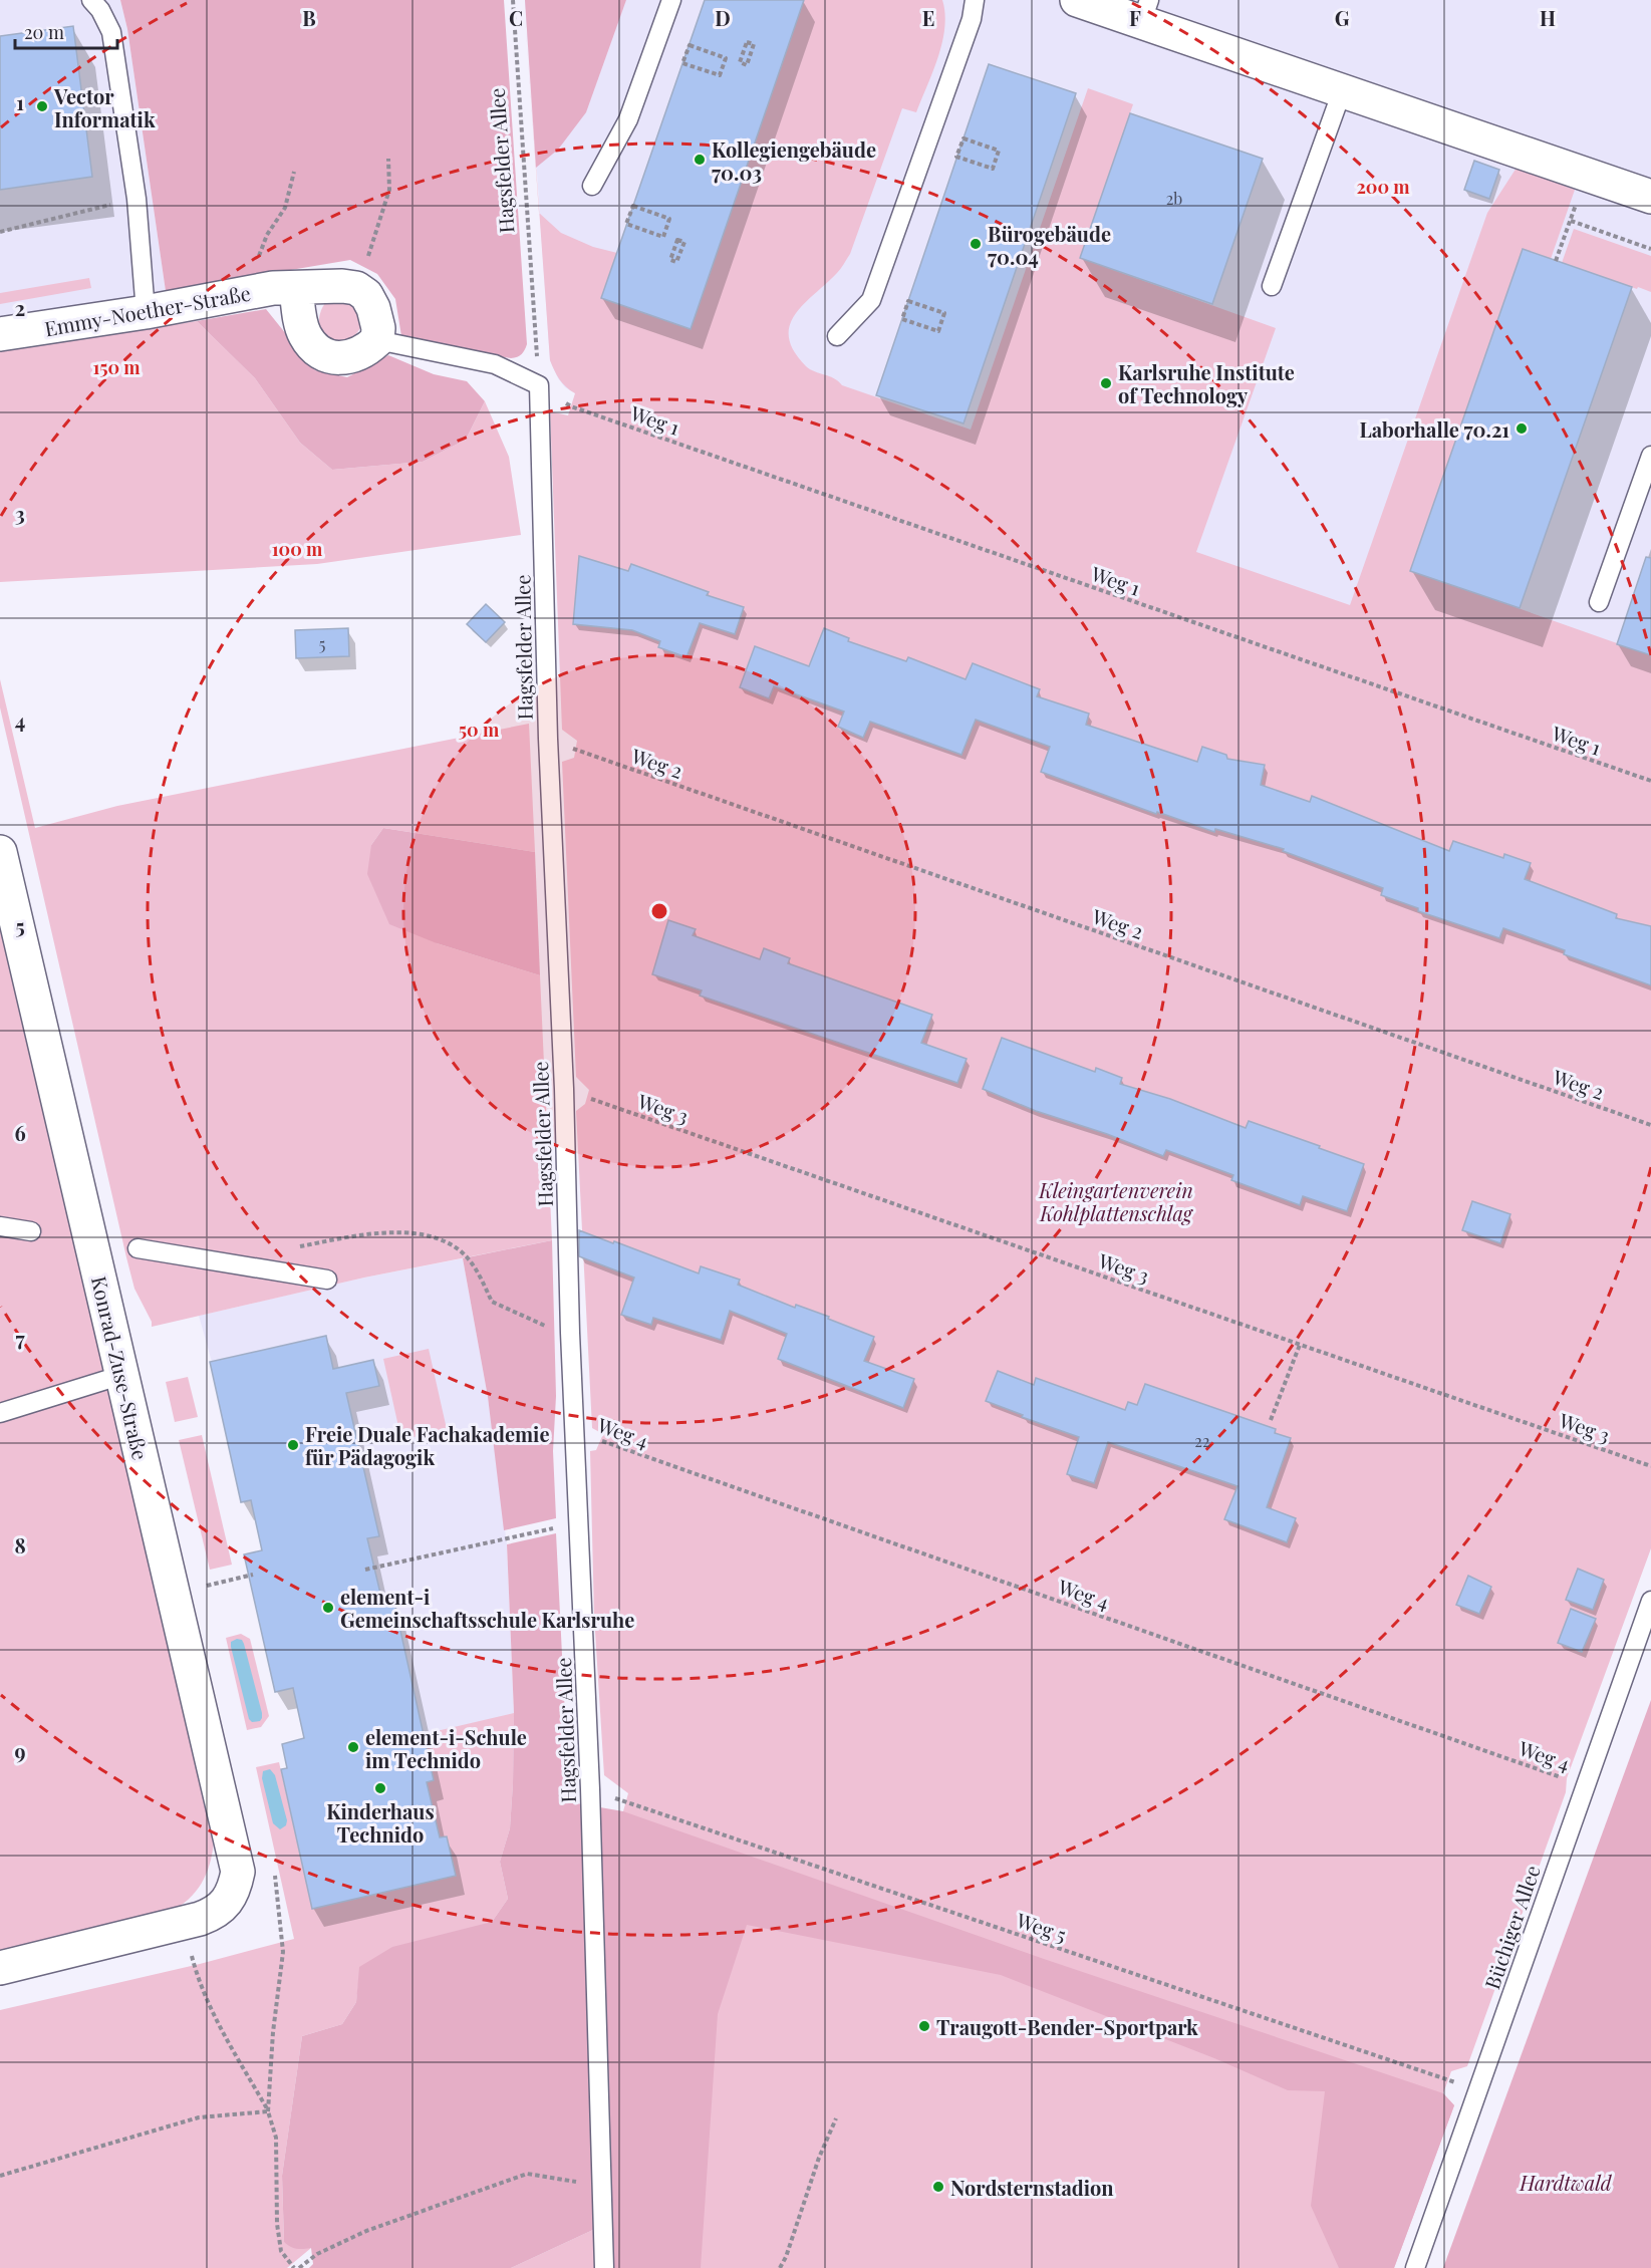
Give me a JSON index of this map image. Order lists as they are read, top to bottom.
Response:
{
  "streets": {
    "street": ["Emmy-Noether-Straße", "Konrad-Zuse-Straße"],
    "lane": ["Hagsfelder Allee", "Büchiger Allee"],
    "path": [
      "Weg 1",
      "Weg 2",
      "Weg 3",
      "Weg 4",
      "Weg 5"
    ]
  },
  "crossings": [
    ["Hagsfelder Allee", "Weg 4"],
    ["Weg 4", "Büchiger Allee"]
  ],
  "parks": ["Kleingartenverein Kohlplattenschlag", "Hardtwald"],
  "places": [
    "Vector Informatik",
    "Kollegiengebäude 70.03",
    "Bürogebäude 70.04",
    "Karlsruhe Institute of Technology",
    "Laborhalle 70.21",
    "Freie Duale Fachakademie für Pädagogik",
    "element-i Gemeinschaftsschule Karlsruhe",
    "element-i-Schule im Technido",
    "Kinderhaus Technido",
    "Traugott-Bender-Sportpark",
    "Nordsternstadion"
  ],
  "house_numbers": ["2b", "5", "22"],
  "scale_bar": "20 m",
  "grid": {
    "columns": [
      "B",
      "C",
      "D",
      "E",
      "F",
      "G",
      "H"
    ],
    "rows": [
      "1",
      "2",
      "3",
      "4",
      "5",
      "6",
      "7",
      "8",
      "9"
    ]
  },
  "rings": [
    "200 m",
    "150 m",
    "100 m",
    "50 m"
  ]
}
